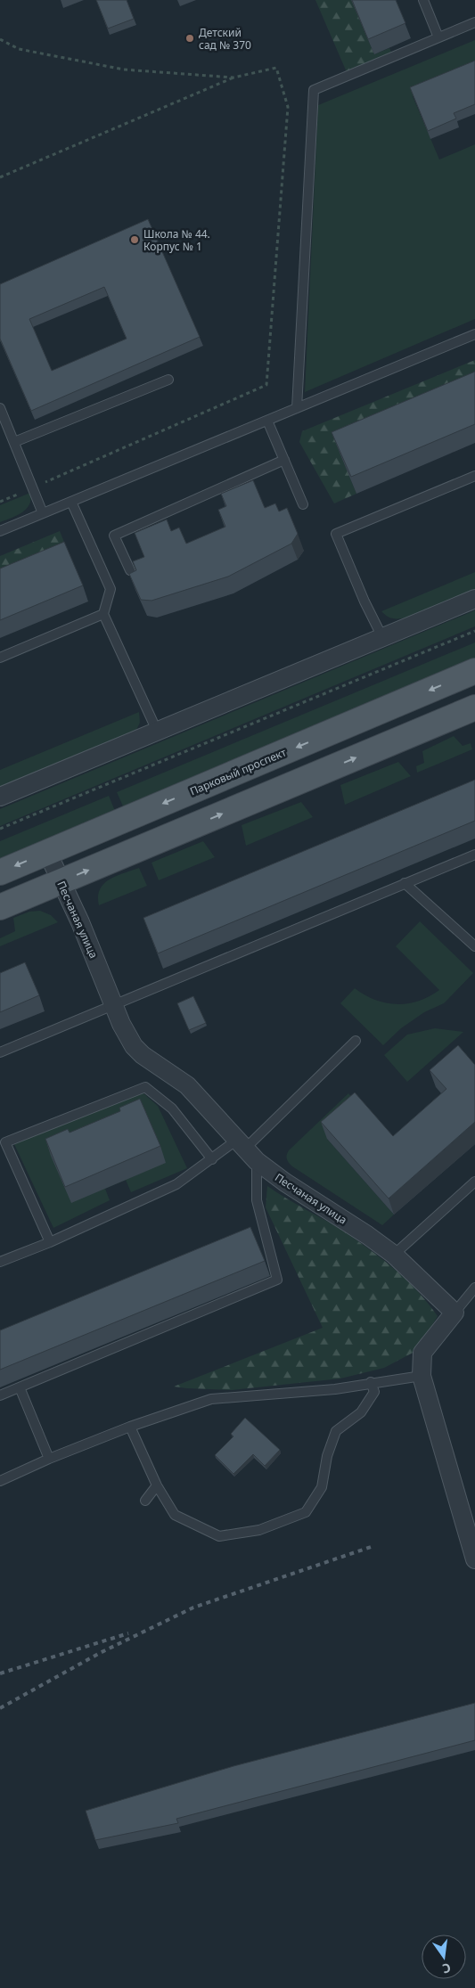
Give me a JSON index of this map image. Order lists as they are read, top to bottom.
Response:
{
  "streets": {
    "main road": ["Парковый проспект"],
    "street": ["Песчаная улица"]
  },
  "crossings": [
    ["Парковый проспект", "Песчаная улица"]
  ],
  "places": ["Детский сад № 370", "Школа № 44. Корпус № 1"],
  "north": "bottom"
}
